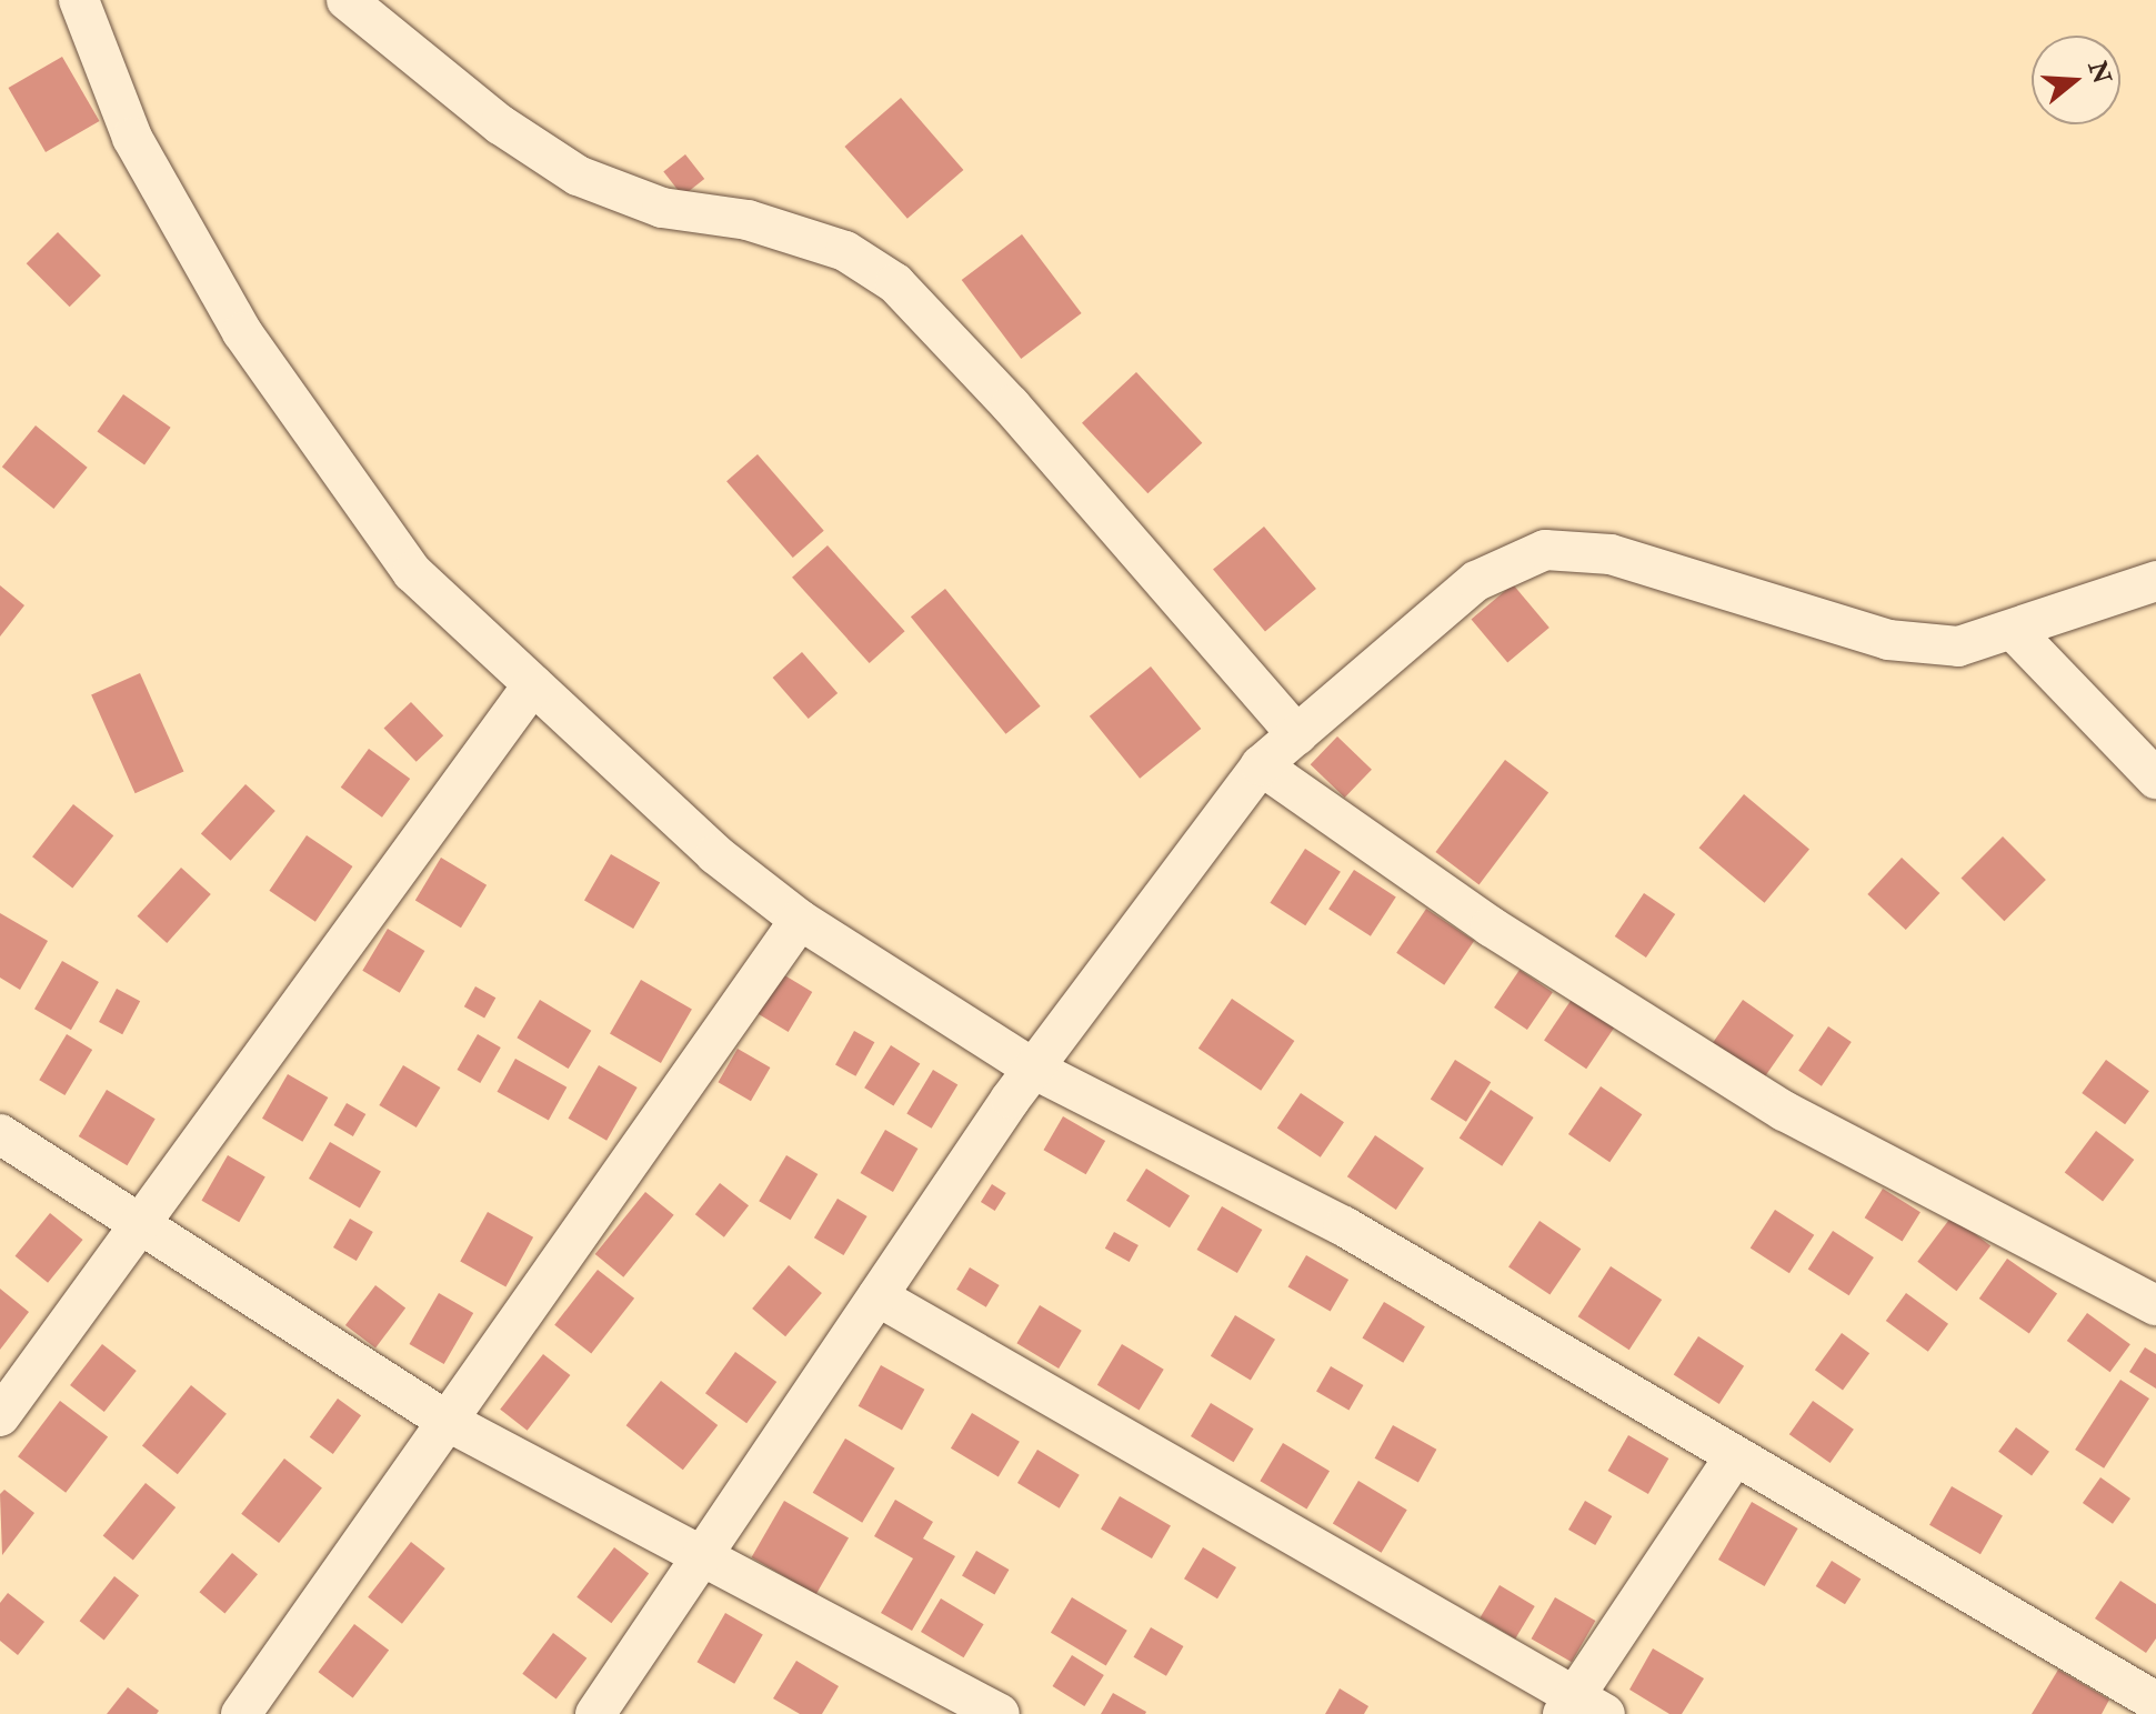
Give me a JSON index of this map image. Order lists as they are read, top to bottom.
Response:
{
  "north": "right"
}
